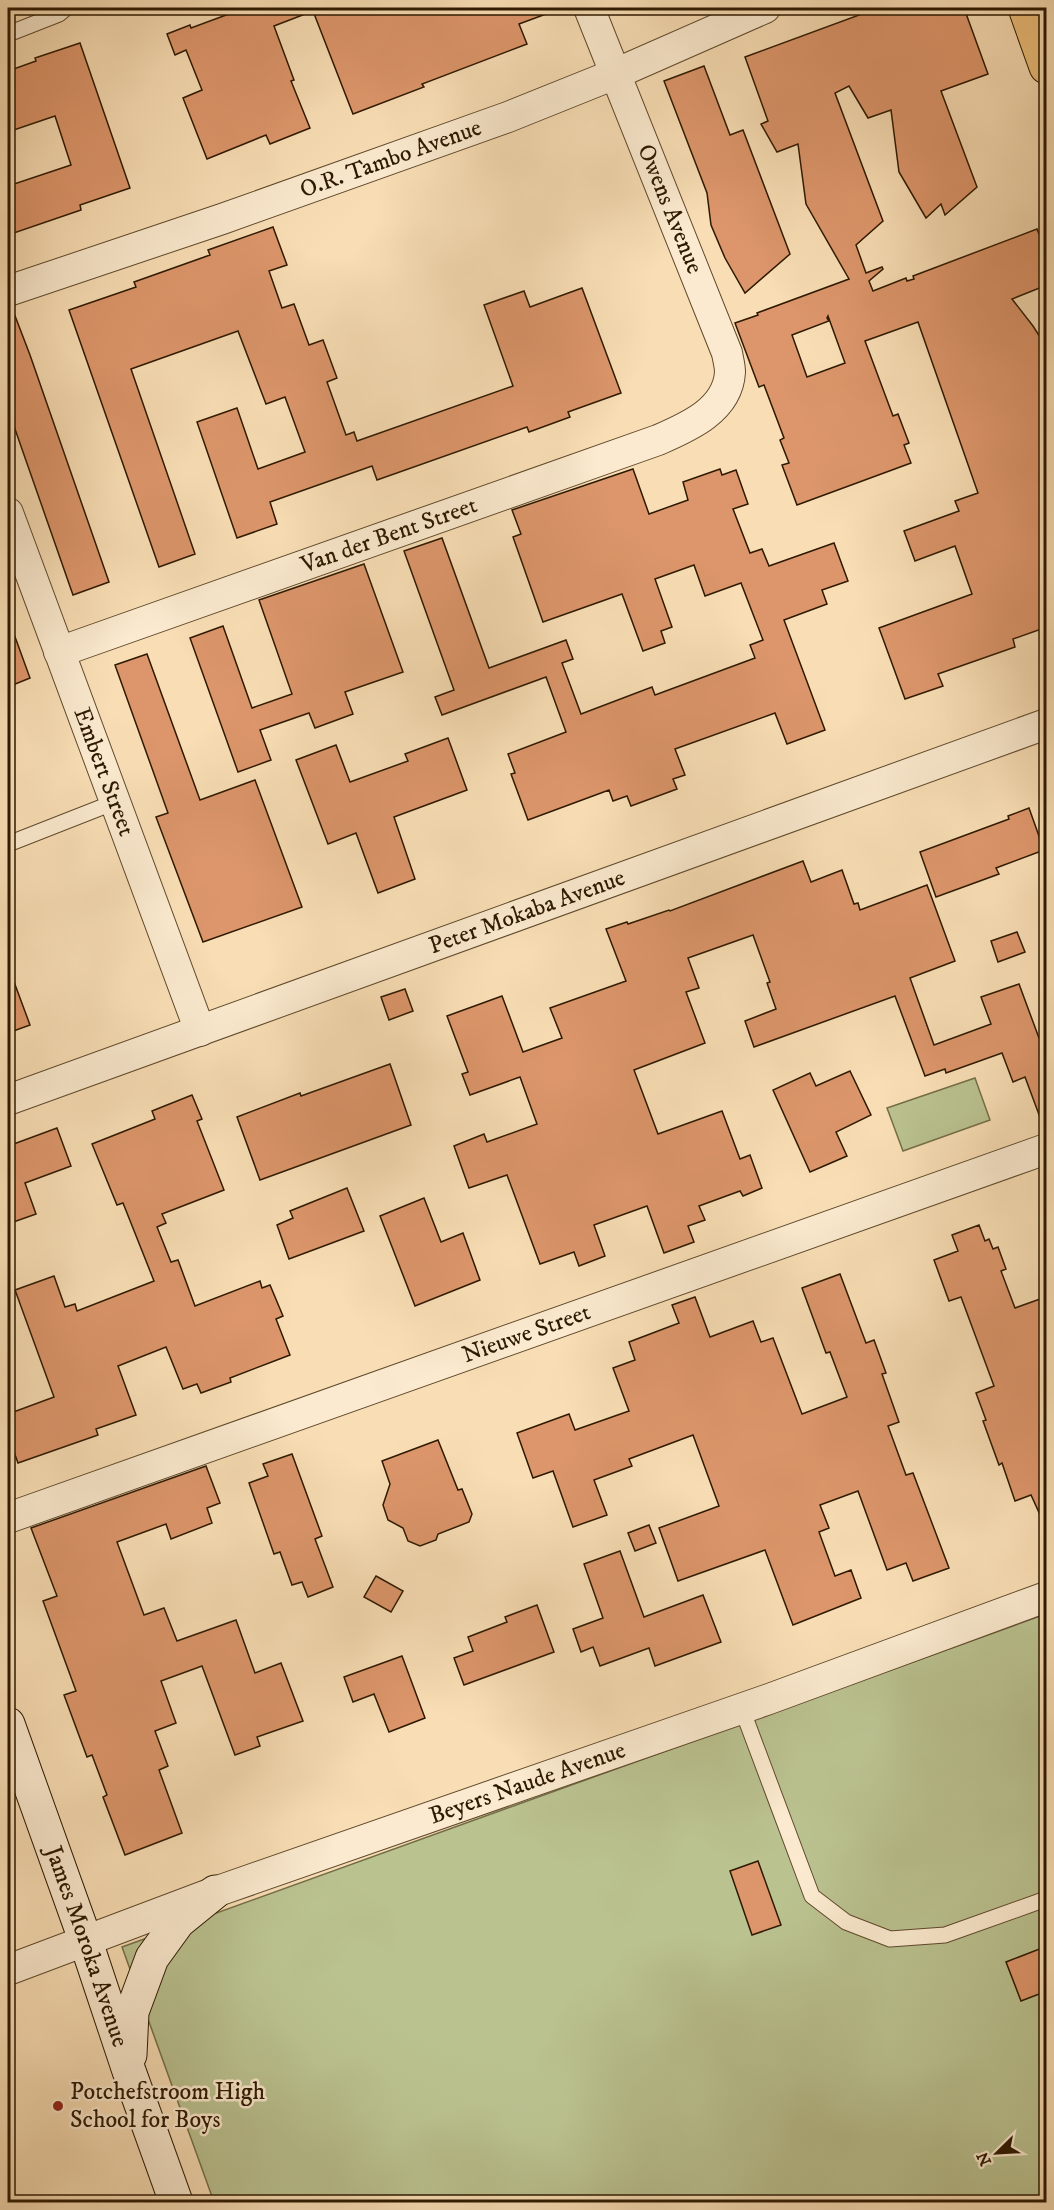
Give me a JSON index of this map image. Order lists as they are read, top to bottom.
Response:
{
  "streets": {
    "street": [
      "O.R. Tambo Avenue",
      "Owens Avenue",
      "Van der Bent Street",
      "Embert Street",
      "Peter Mokaba Avenue",
      "Nieuwe Street",
      "Beyers Naude Avenue",
      "James Moroka Avenue"
    ]
  },
  "crossings": [
    ["O.R. Tambo Avenue", "Owens Avenue"],
    ["Owens Avenue", "Van der Bent Street"],
    ["Van der Bent Street", "Embert Street"],
    ["Embert Street", "Peter Mokaba Avenue"],
    ["Beyers Naude Avenue", "James Moroka Avenue"]
  ],
  "places": ["Potchefstroom High School for Boys"],
  "north": "bottom left"
}
